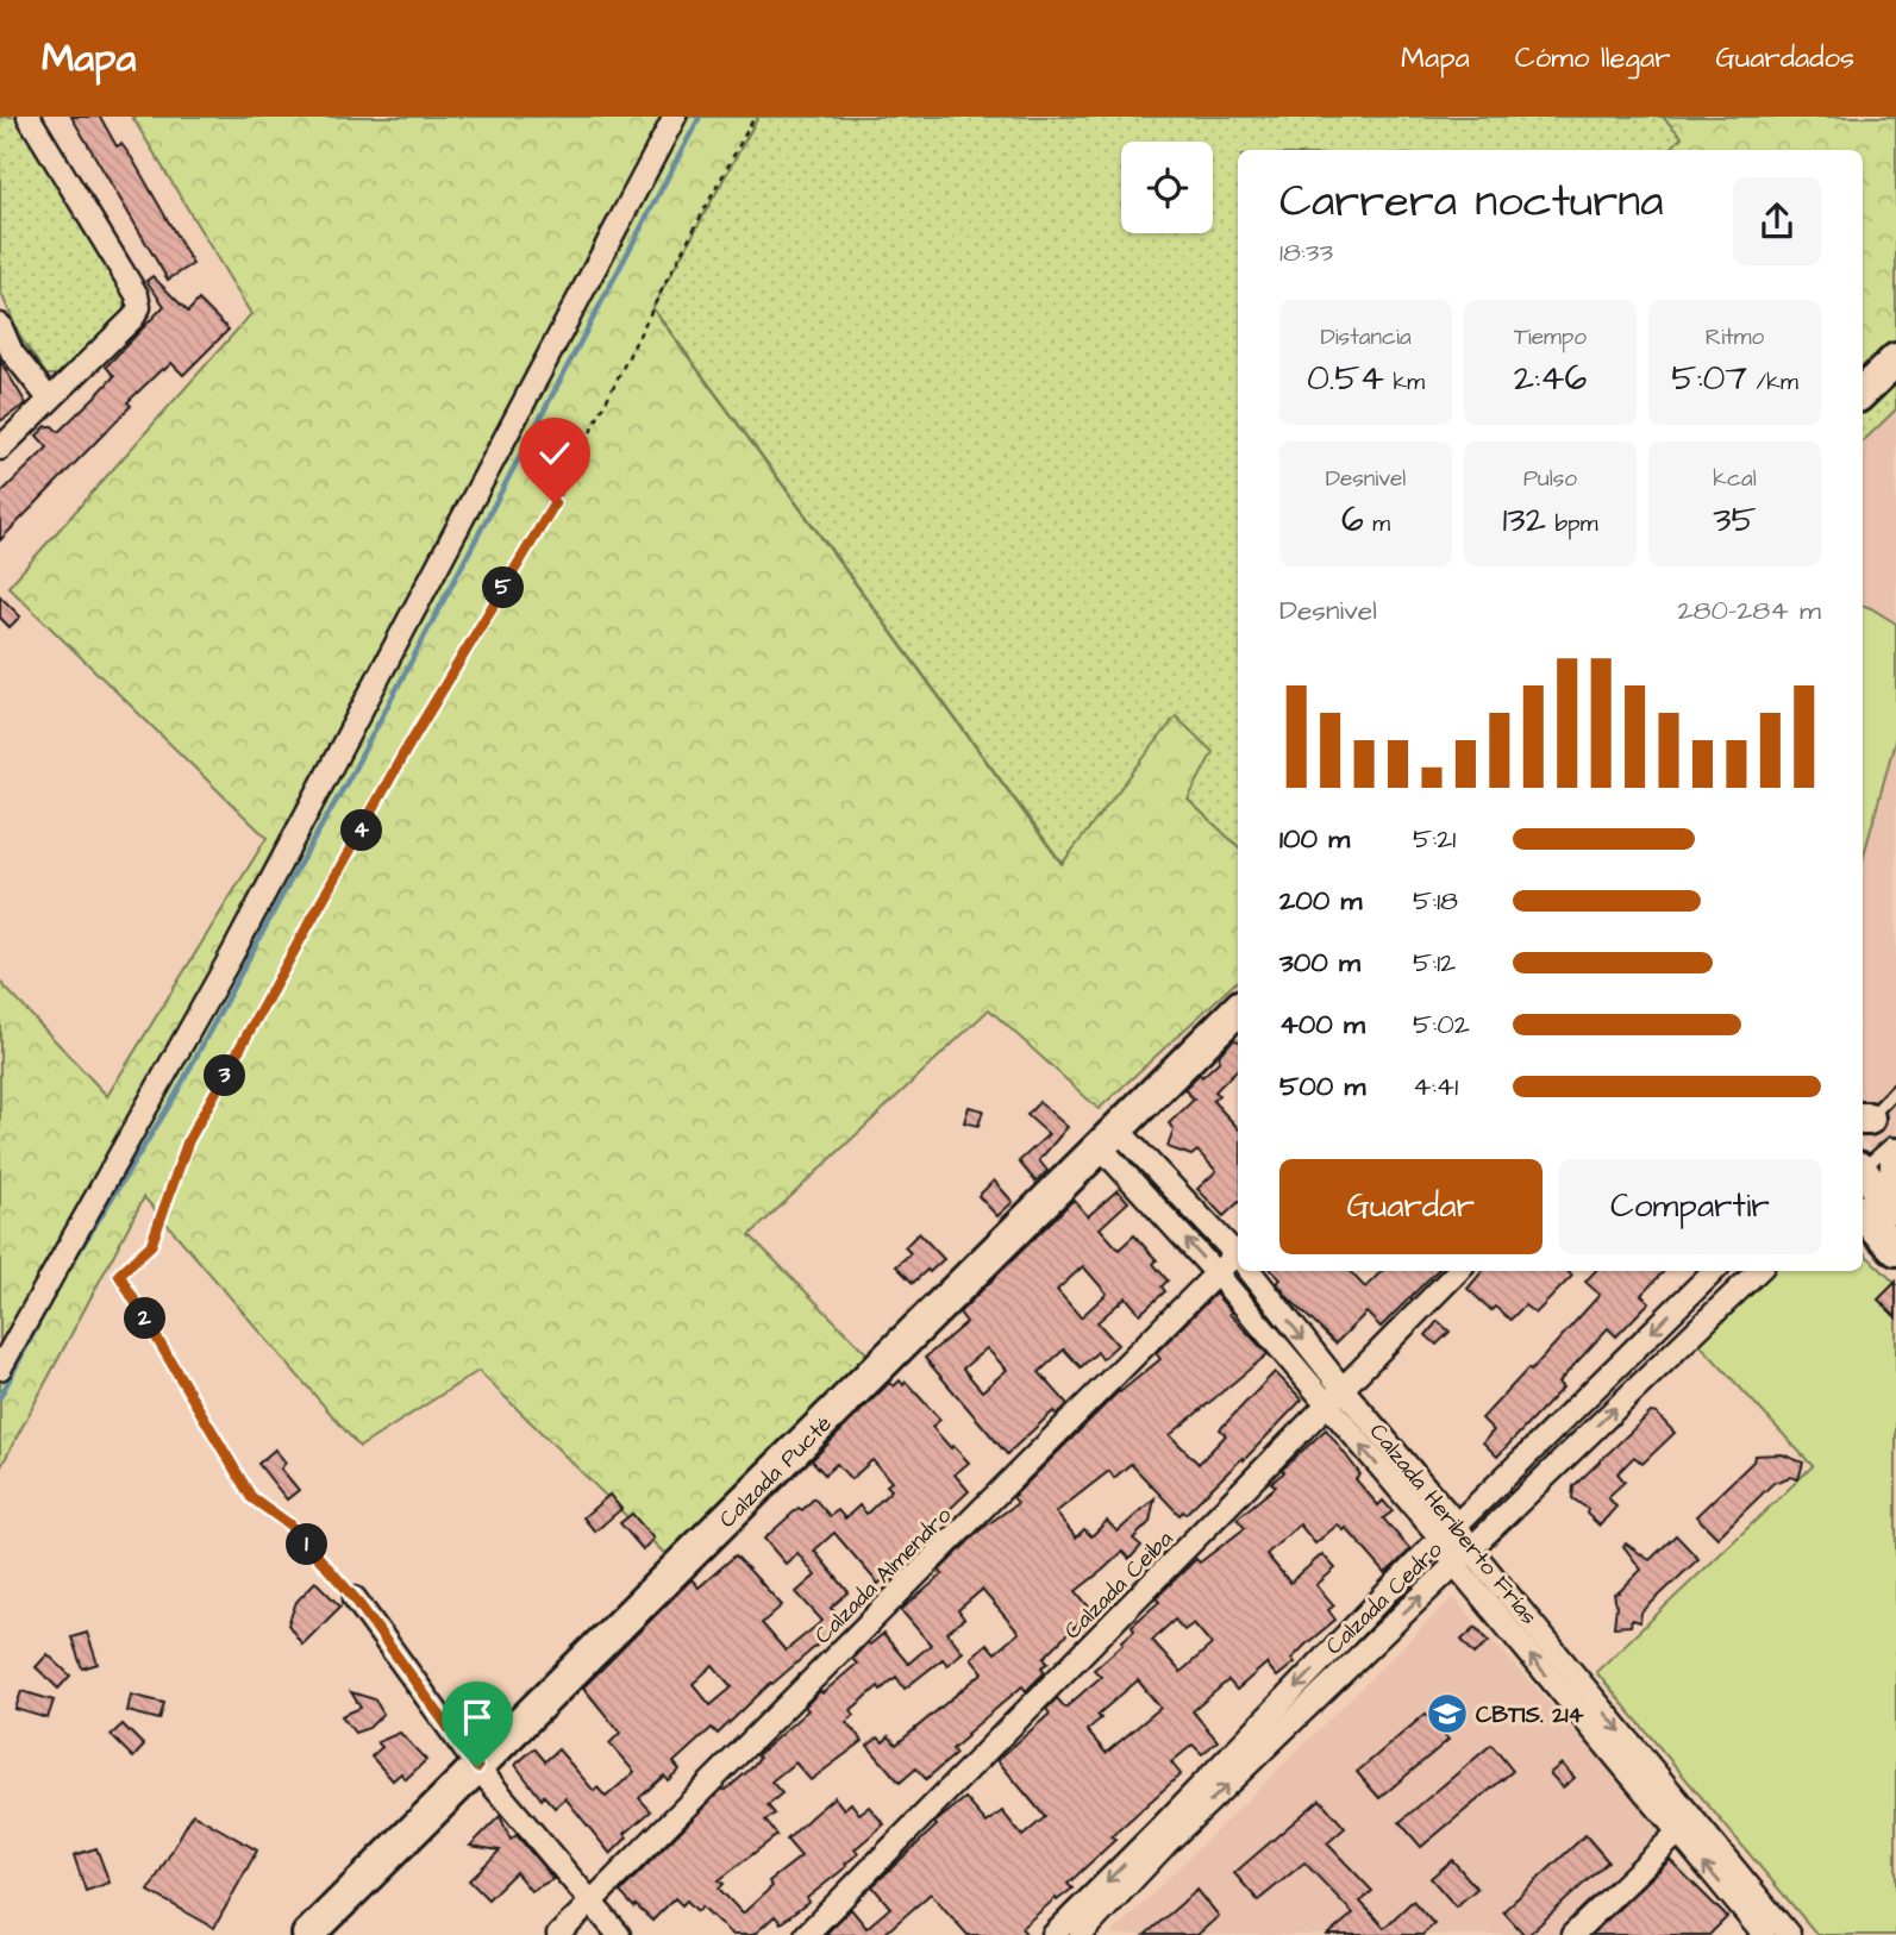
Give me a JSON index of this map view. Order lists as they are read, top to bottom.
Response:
{
  "streets": {
    "street": [
      "Calzada Pucté",
      "Calzada Heriberto Frías",
      "Calzada Almendro",
      "Calzada Ceiba",
      "Calzada Cedro"
    ]
  },
  "crossings": [
    ["Calzada Pucté", "Calzada Heriberto Frías"],
    ["Calzada Heriberto Frías", "Calzada Almendro"],
    ["Calzada Heriberto Frías", "Calzada Ceiba"],
    ["Calzada Heriberto Frías", "Calzada Cedro"]
  ],
  "places": {
    "school or university": ["CBTIS. 214"]
  },
  "page": {
    "header": "Mapa",
    "nav": ["Mapa", "Cómo llegar", "Guardados"],
    "heading": ["Carrera nocturna", "18:33"],
    "stats": [
      ["Distancia", "0.54 km"],
      ["Tiempo", "2:46"],
      ["Ritmo", "5:07 /km"],
      ["Desnivel", "6 m"],
      ["Pulso", "132 bpm"],
      ["kcal", "35"]
    ],
    "pins": [
      "5",
      "4",
      "3",
      "2",
      "1"
    ],
    "chart": ["Desnivel", "280–284 m"],
    "list": [
      {
        "name": "100 m",
        "note": "5:21"
      },
      {
        "name": "200 m",
        "note": "5:18"
      },
      {
        "name": "300 m",
        "note": "5:12"
      },
      {
        "name": "400 m",
        "note": "5:02"
      },
      {
        "name": "500 m",
        "note": "4:41"
      }
    ],
    "buttons": ["Guardar", "Compartir"]
  }
}
